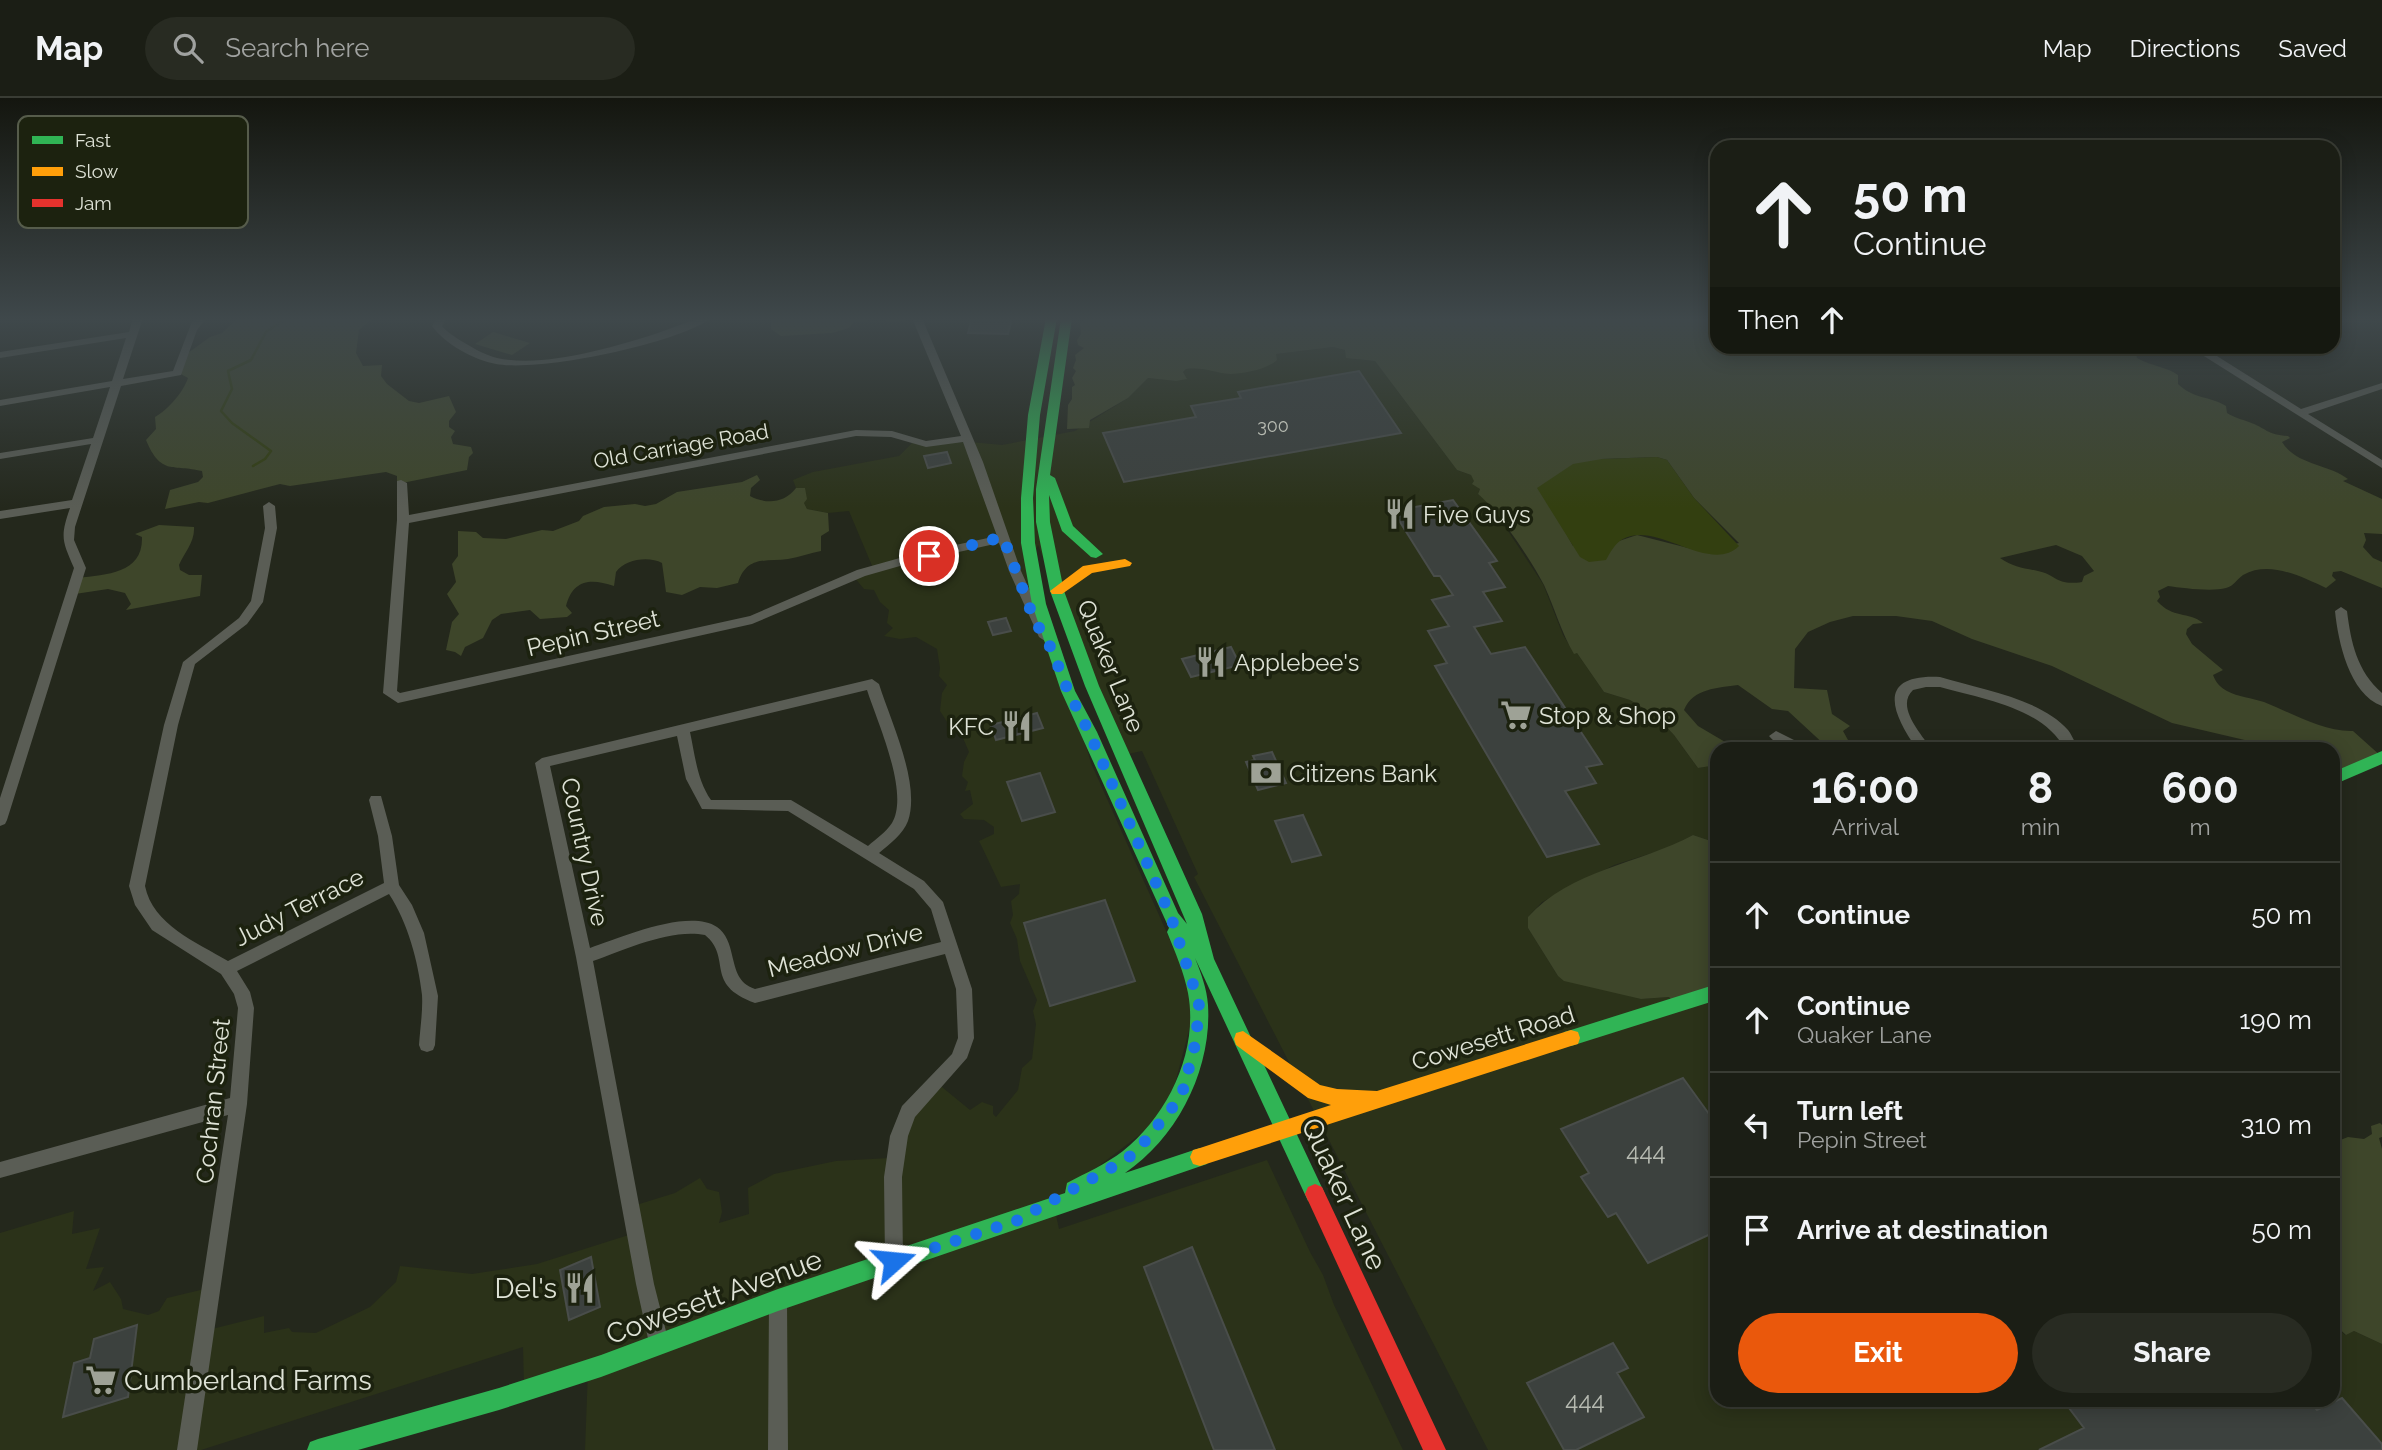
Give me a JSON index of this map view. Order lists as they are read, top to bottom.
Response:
{
  "streets": {
    "main road": ["Quaker Lane", "Cowesett Road", "Cowesett Avenue"],
    "street": [
      "Old Carriage Road",
      "Pepin Street",
      "Country Drive",
      "Judy Terrace",
      "Meadow Drive",
      "Cochran Street"
    ]
  },
  "crossings": [
    ["Old Carriage Road", "Pepin Street"],
    ["Old Carriage Road", "Quaker Lane"],
    ["Pepin Street", "Quaker Lane"],
    ["Quaker Lane", "Cowesett Road"],
    ["Quaker Lane", "Cowesett Avenue"],
    ["Country Drive", "Meadow Drive"],
    ["Country Drive", "Cowesett Avenue"],
    ["Judy Terrace", "Cochran Street"],
    ["Cowesett Road", "Cowesett Avenue"]
  ],
  "places": {
    "restaurant": [
      "Five Guys",
      "Applebee's",
      "KFC",
      "Del's"
    ],
    "supermarket": ["Stop & Shop", "Cumberland Farms"],
    "bank": ["Citizens Bank"]
  },
  "house_numbers": ["300", "444", "444"],
  "legend": ["Fast", "Slow", "Jam"],
  "page": {
    "header": "Map",
    "search": "Search here",
    "nav": ["Map", "Directions", "Saved"],
    "turn": ["50 m", "Continue"],
    "then": "Then",
    "eta": [
      "16:00",
      "Arrival",
      "8",
      "min",
      "600",
      "m"
    ],
    "list": [
      {
        "name": "Continue",
        "value": "50 m"
      },
      {
        "name": "Continue",
        "note": "Quaker Lane",
        "value": "190 m"
      },
      {
        "name": "Turn left",
        "note": "Pepin Street",
        "value": "310 m"
      },
      {
        "name": "Arrive at destination",
        "value": "50 m"
      }
    ],
    "buttons": ["Exit", "Share"]
  }
}
